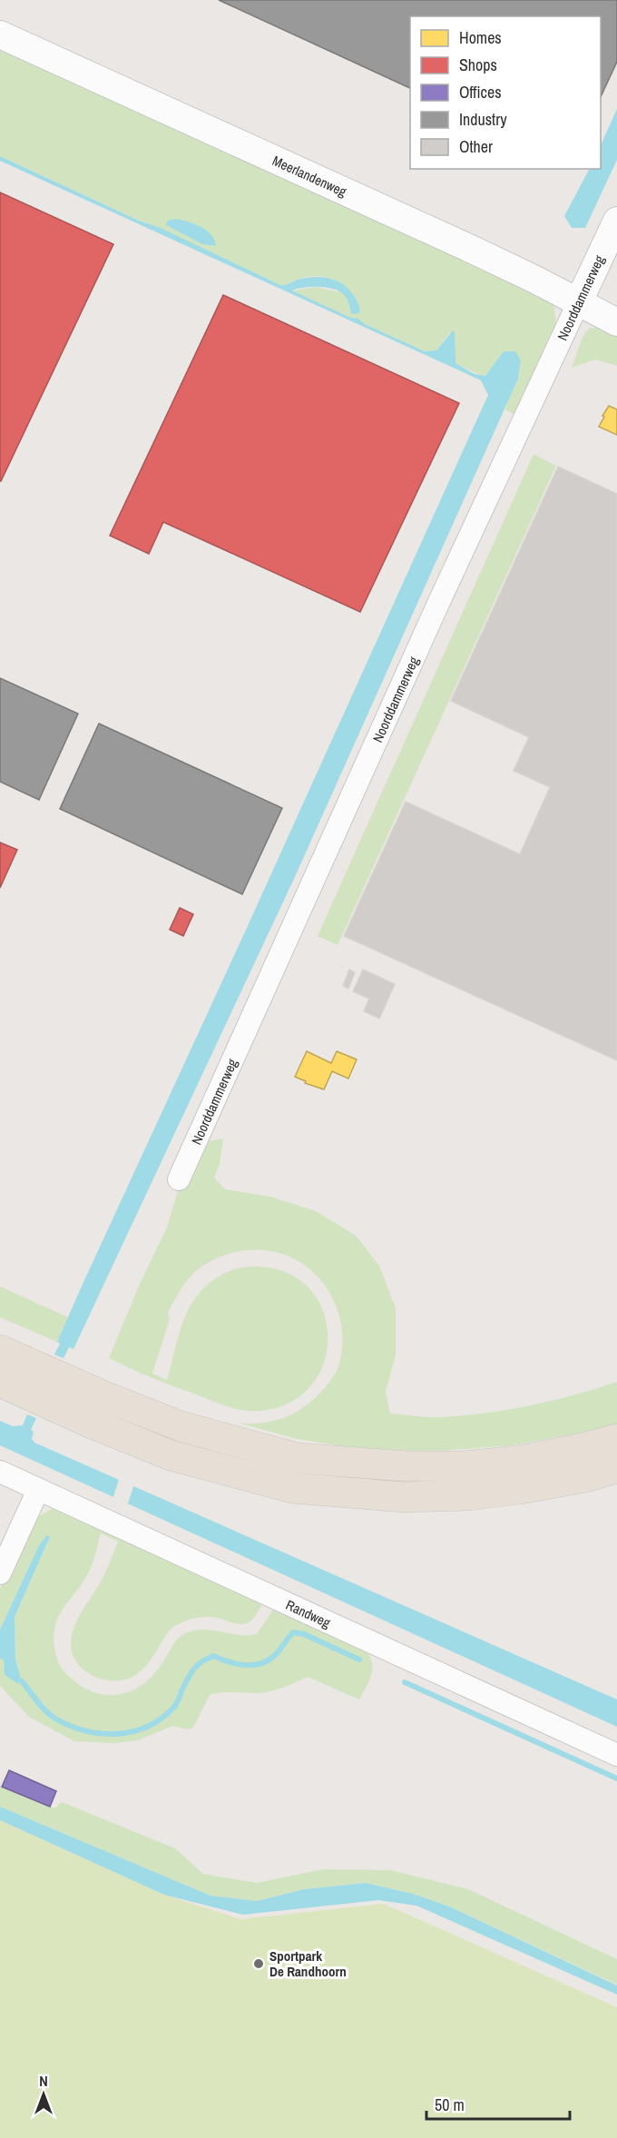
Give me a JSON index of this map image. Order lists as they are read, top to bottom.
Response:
{
  "streets": {
    "street": ["Meerlandenweg", "Noorddammerweg", "Randweg"]
  },
  "crossings": [
    ["Meerlandenweg", "Noorddammerweg"]
  ],
  "places": ["Sportpark De Randhoorn"],
  "legend": [
    "Homes",
    "Shops",
    "Offices",
    "Industry",
    "Other"
  ],
  "scale_bar": "50 m",
  "north": "top"
}
